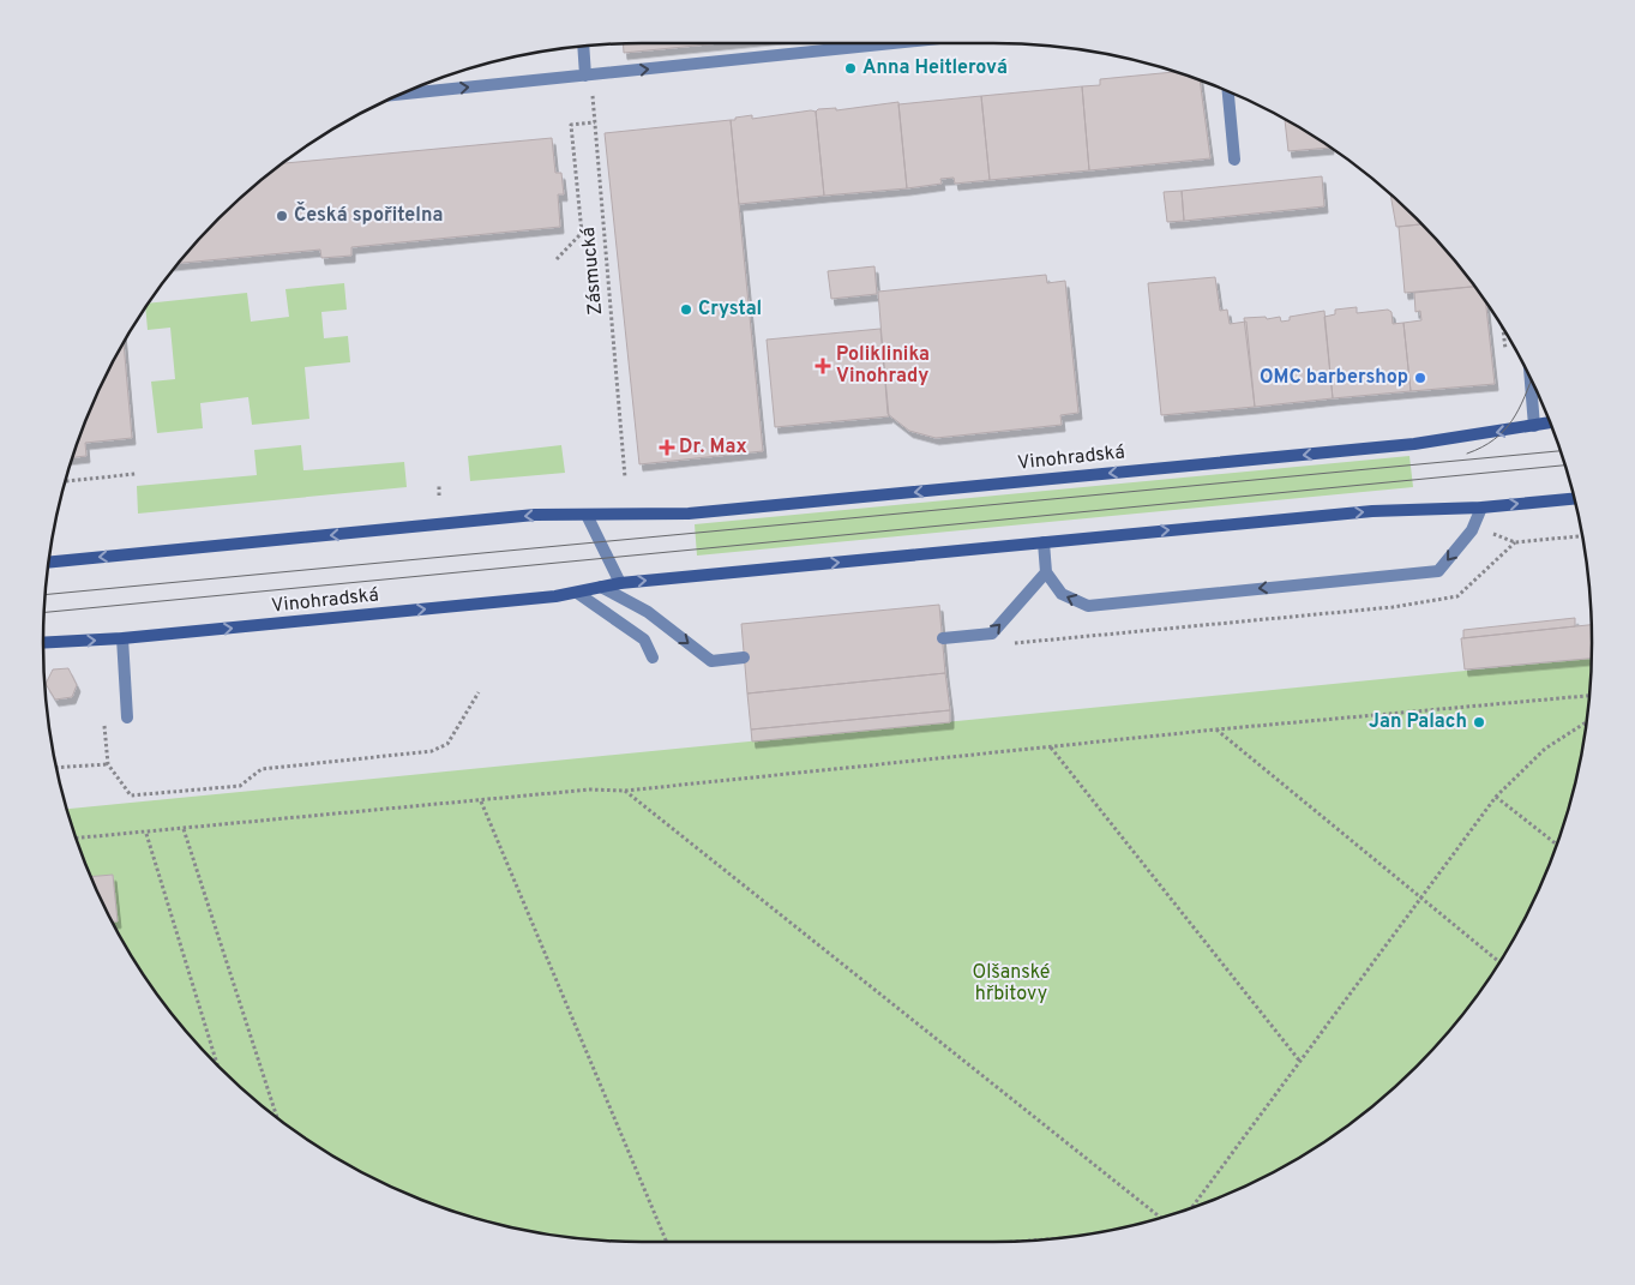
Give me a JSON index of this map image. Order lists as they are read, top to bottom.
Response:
{
  "streets": {
    "main road": ["Vinohradská"],
    "path": ["Zásmucká"]
  },
  "parks": ["Olšanské hřbitovy"],
  "places": {
    "other": [
      "Anna Heitlerová",
      "Česká spořitelna",
      "Crystal",
      "OMC barbershop",
      "Jan Palach"
    ],
    "health": ["Poliklinika Vinohrady", "Dr. Max"]
  }
}
